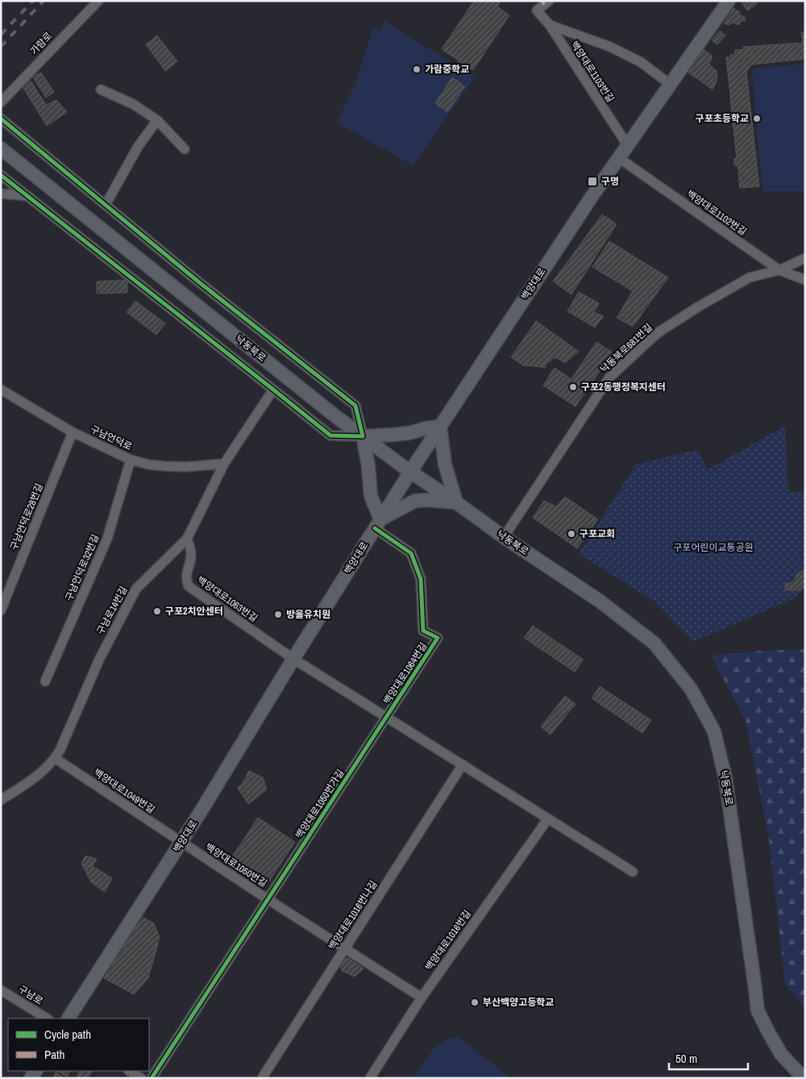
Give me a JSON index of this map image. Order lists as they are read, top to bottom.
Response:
{
  "streets": {
    "main road": ["백양대로", "낙동북로"],
    "street": [
      "가람로",
      "백양대로1103번길",
      "백양대로1102번길",
      "낙동북로681번길",
      "구남언덕로",
      "구남언덕로28번길",
      "구남언덕로32번길",
      "백양대로1063번길",
      "구남로14번길",
      "백양대로1064번길",
      "백양대로1049번길",
      "백양대로1050번가길",
      "백양대로1050번길",
      "백양대로1016번나길",
      "백양대로1016번길",
      "구남로"
    ]
  },
  "crossings": [
    ["백양대로1103번길", "백양대로"],
    ["백양대로1102번길", "백양대로"],
    ["백양대로1102번길", "낙동북로681번길"],
    ["백양대로", "낙동북로"],
    ["백양대로", "백양대로1063번길"],
    ["백양대로", "백양대로1064번길"],
    ["백양대로", "백양대로1049번길"],
    ["백양대로", "백양대로1050번길"],
    ["낙동북로", "낙동북로681번길"],
    ["구남언덕로", "구남언덕로28번길"],
    ["구남언덕로", "구남언덕로32번길"],
    ["구남언덕로", "구남로14번길"],
    ["백양대로1063번길", "구남로14번길"],
    ["백양대로1063번길", "백양대로1064번길"],
    ["구남로14번길", "백양대로1049번길"],
    ["백양대로1064번길", "백양대로1050번가길"],
    ["백양대로1064번길", "백양대로1016번나길"],
    ["백양대로1064번길", "백양대로1016번길"],
    ["백양대로1049번길", "백양대로1050번길"],
    ["백양대로1050번가길", "백양대로1050번길"],
    ["백양대로1050번길", "백양대로1016번나길"],
    ["백양대로1050번길", "백양대로1016번길"]
  ],
  "parks": ["구포어린이교통공원"],
  "places": {
    "other": [
      "가람중학교",
      "구포초등학교",
      "구포2동행정복지센터",
      "구포교회",
      "구포2치안센터",
      "방울유치원",
      "부산백양고등학교"
    ],
    "transit": ["구명"]
  },
  "legend": ["Cycle path", "Path"],
  "scale_bar": "50 m"
}
